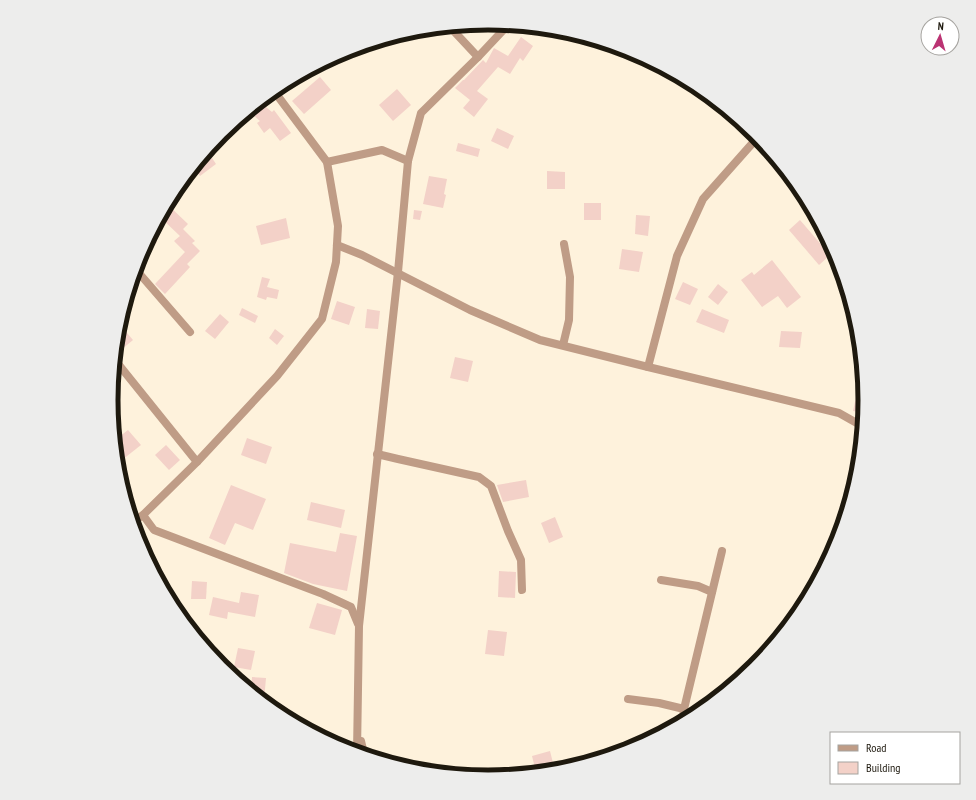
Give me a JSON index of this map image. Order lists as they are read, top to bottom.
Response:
{
  "legend": ["Road", "Building"],
  "north": "top"
}
